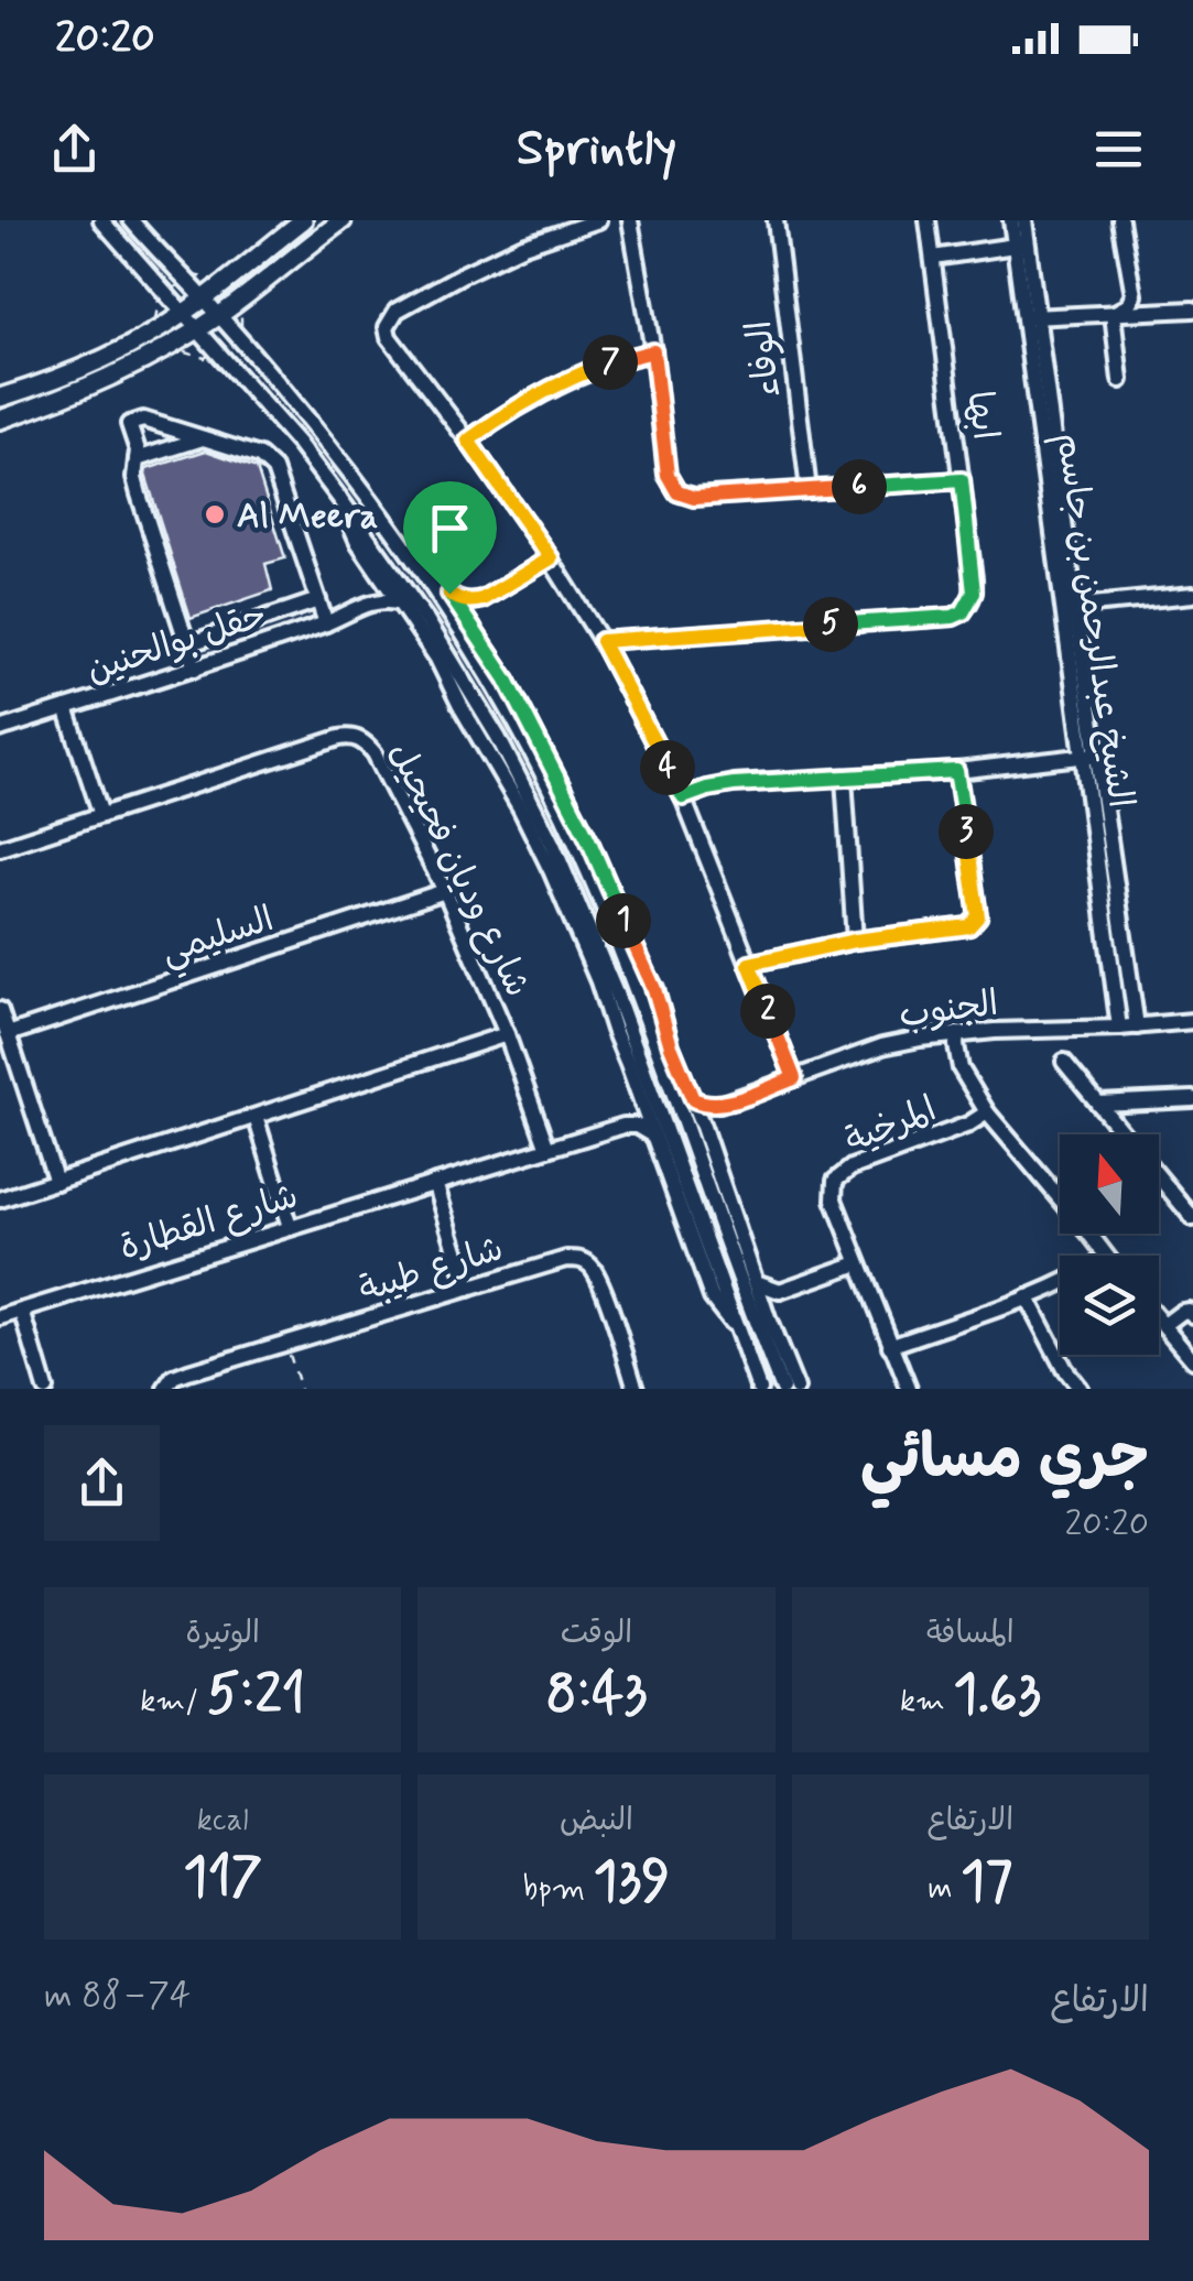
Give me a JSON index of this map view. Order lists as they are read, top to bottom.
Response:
{
  "streets": {
    "street": [
      "الوفاء",
      "ابها",
      "الشيخ عبدالرحمن بن جاسم",
      "حقل بوالحنين",
      "شارع وديان فحيحيل",
      "السليمي",
      "الجنوب",
      "المرخية",
      "شارع القطارة",
      "شارع طيبة"
    ]
  },
  "crossings": [
    ["الشيخ عبدالرحمن بن جاسم", "الجنوب"],
    ["شارع وديان فحيحيل", "السليمي"],
    ["شارع وديان فحيحيل", "شارع القطارة"]
  ],
  "places": ["Al Meera"],
  "north": "top",
  "page": {
    "status": "20:20",
    "header": "Sprintly",
    "pins": [
      "7",
      "6",
      "5",
      "4",
      "3",
      "1",
      "2"
    ],
    "heading": ["جري مسائي", "20:20"],
    "stats": [
      ["المسافة", "1.63 km"],
      ["الوقت", "8:43"],
      ["الوتيرة", "5:21 /km"],
      ["الارتفاع", "17 m"],
      ["النبض", "139 bpm"],
      ["kcal", "117"]
    ],
    "chart": ["الارتفاع", "74–88 m"]
  }
}
